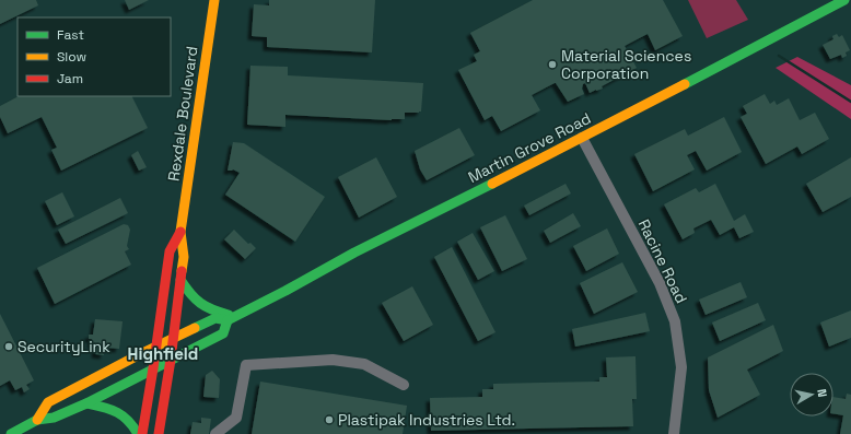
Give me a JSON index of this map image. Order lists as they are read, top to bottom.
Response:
{
  "streets": {
    "main road": ["Rexdale Boulevard", "Martin Grove Road"],
    "street": ["Racine Road"]
  },
  "crossings": [
    ["Rexdale Boulevard", "Martin Grove Road"],
    ["Martin Grove Road", "Racine Road"]
  ],
  "districts": ["Highfield"],
  "places": ["Material Sciences Corporation", "SecurityLink", "Plastipak Industries Ltd."],
  "legend": ["Fast", "Slow", "Jam"],
  "north": "right"
}
